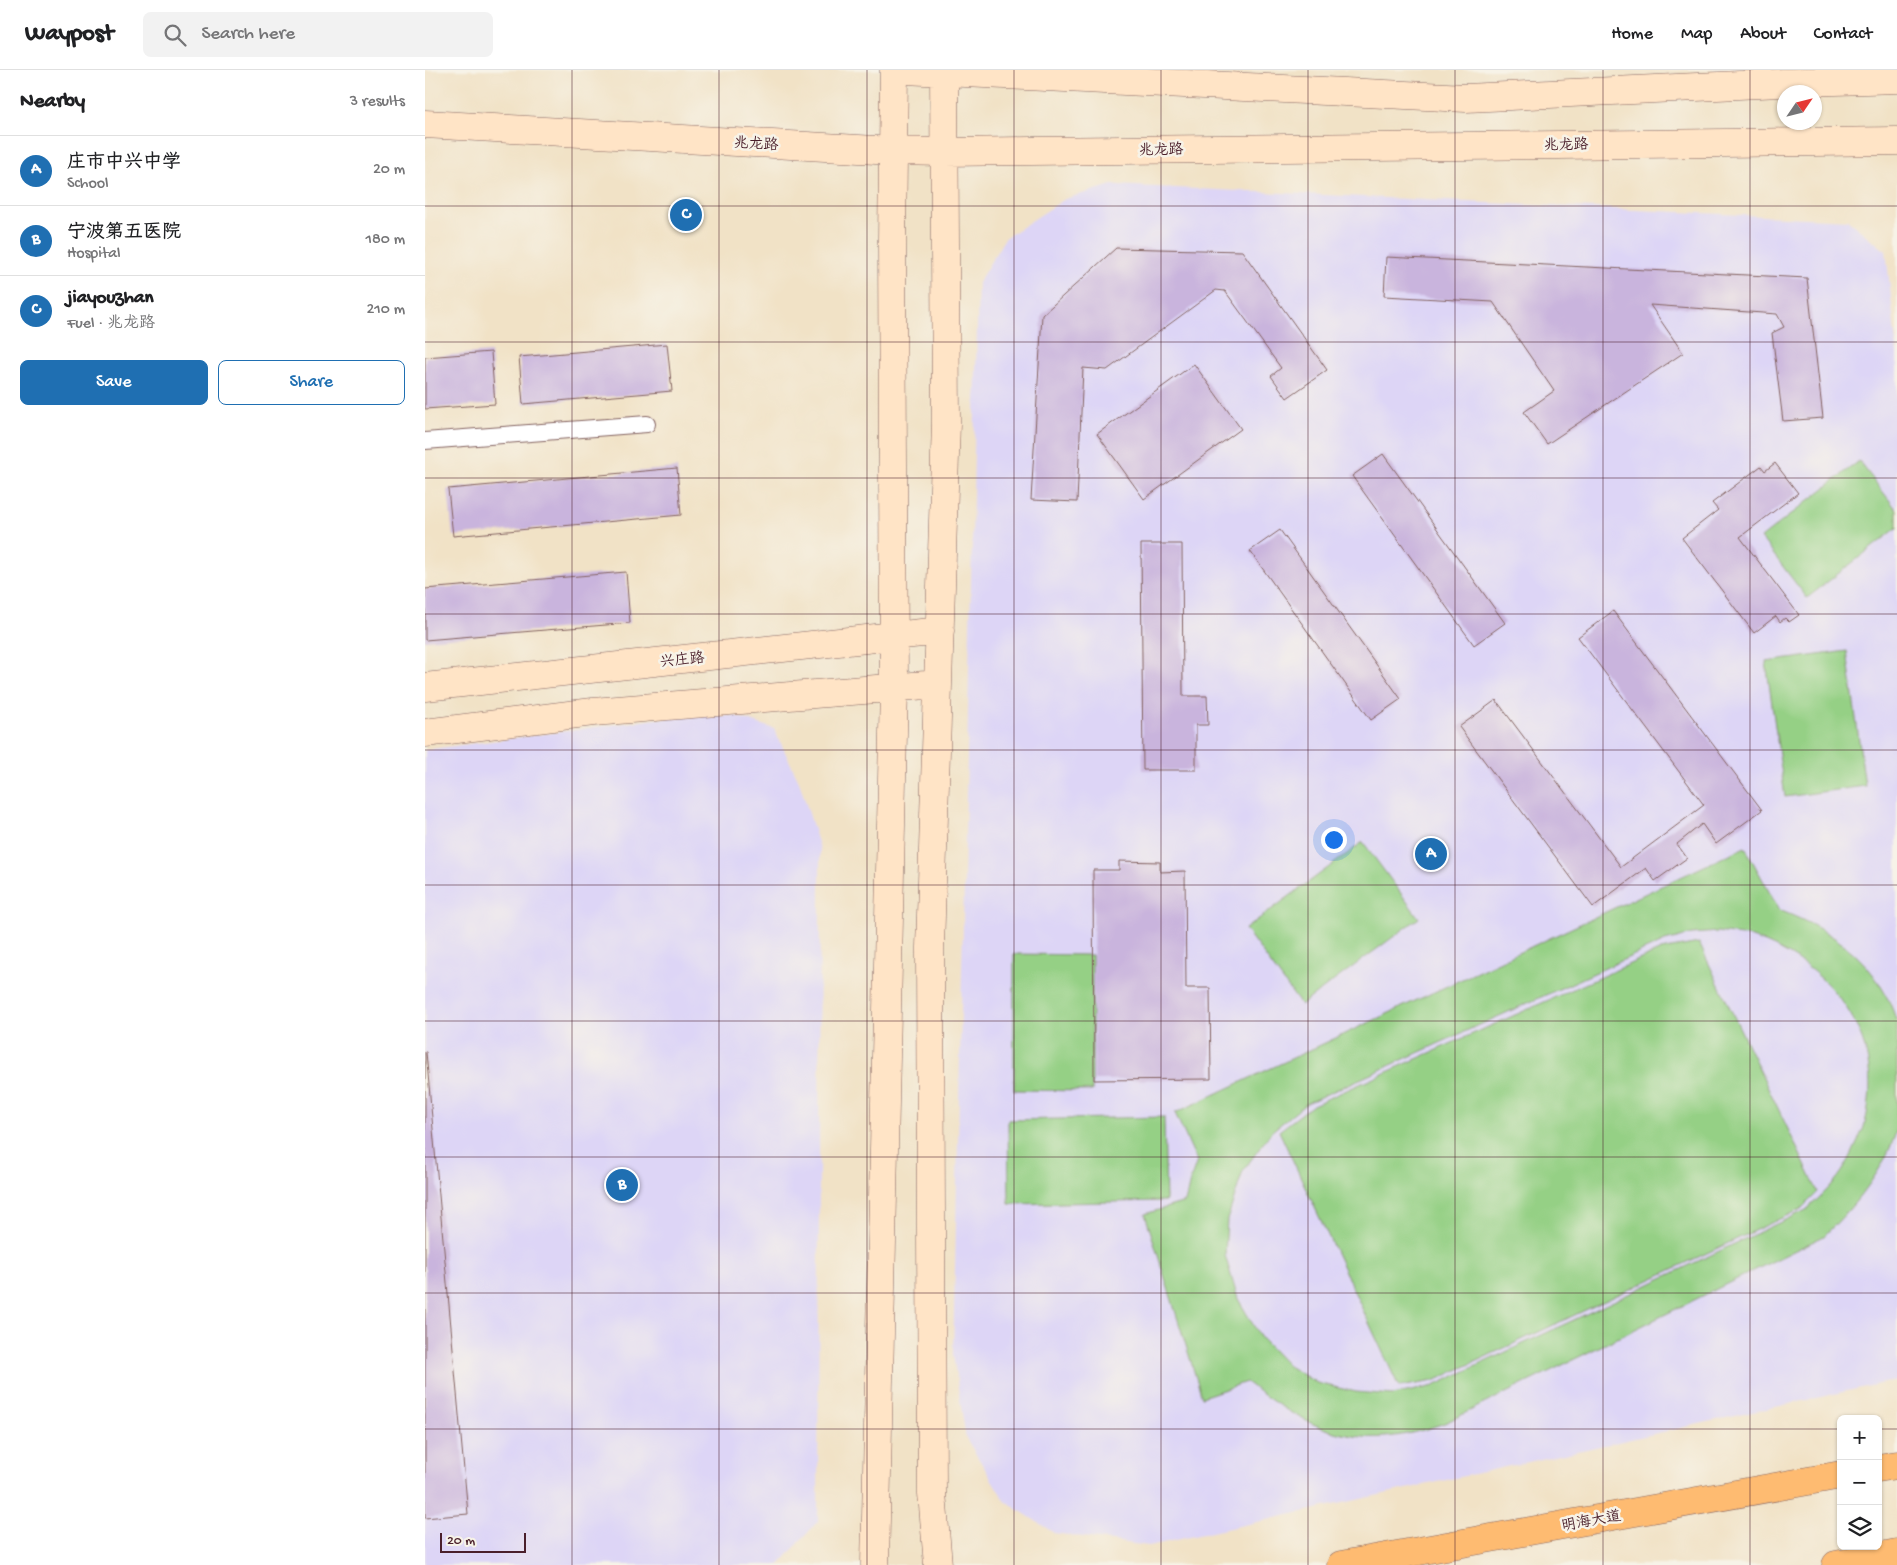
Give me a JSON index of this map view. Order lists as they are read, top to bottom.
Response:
{
  "streets": {
    "main road": ["明海大道"],
    "street": ["兆龙路", "兴庄路"]
  },
  "scale_bar": "20 m",
  "north": "top right",
  "page": {
    "header": "Waypost",
    "search": "Search here",
    "nav": [
      "Home",
      "Map",
      "About",
      "Contact"
    ],
    "heading": ["Nearby", "3 results"],
    "list": [
      {
        "mark": "A",
        "name": "庄市中兴中学",
        "note": "School",
        "value": "20 m"
      },
      {
        "mark": "B",
        "name": "宁波第五医院",
        "note": "Hospital",
        "value": "180 m"
      },
      {
        "mark": "C",
        "name": "jiayouzhan",
        "note": "Fuel · 兆龙路",
        "value": "210 m"
      }
    ],
    "pins": ["C", "A", "B"],
    "buttons": ["Save", "Share"],
    "map_buttons": ["+", "−"],
    "scale": "20 m"
  }
}
